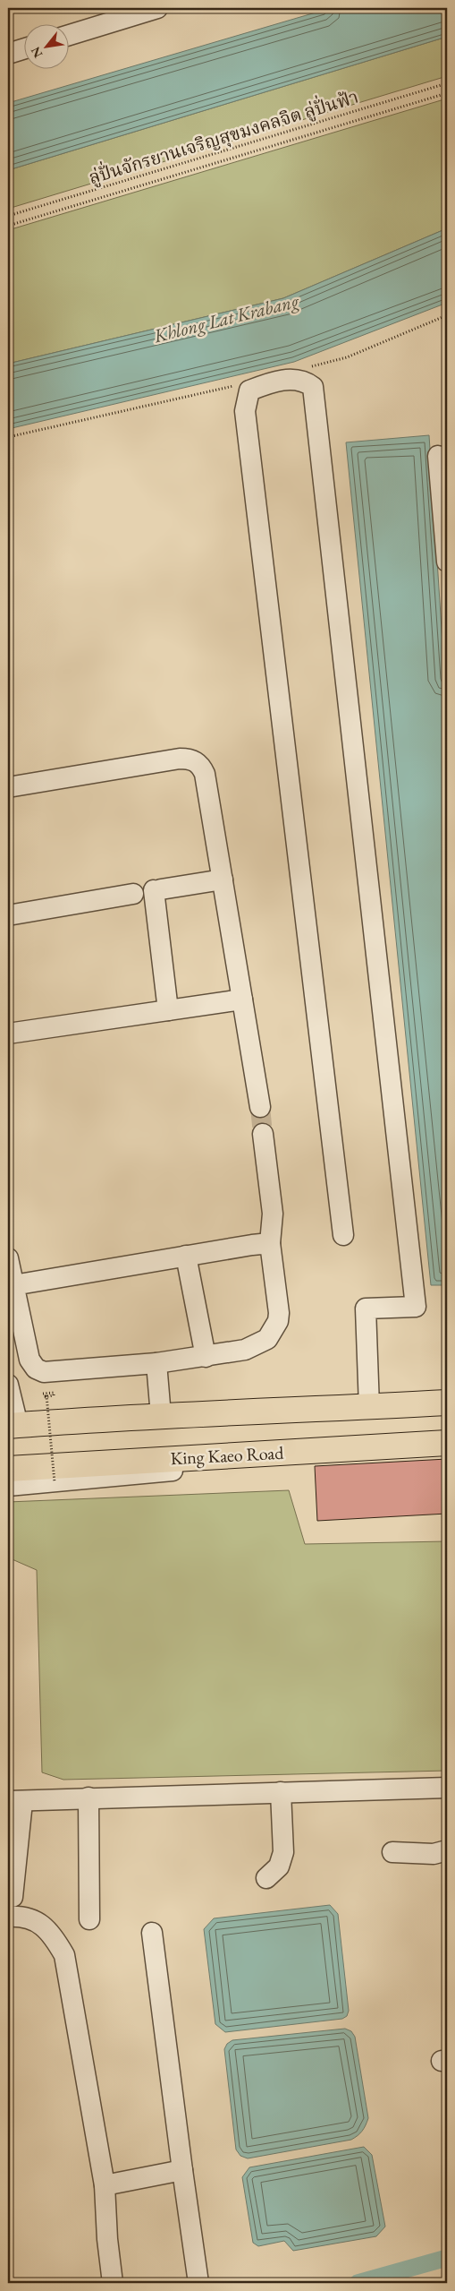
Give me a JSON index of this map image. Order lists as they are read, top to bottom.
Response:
{
  "streets": {
    "main road": ["King Kaeo Road"],
    "path": ["ลู่ปั่นจักรยานเจริญสุขมงคลจิต ลู่ปั่นฟ้า"]
  },
  "water": ["Khlong Lat Krabang"],
  "north": "bottom left"
}
